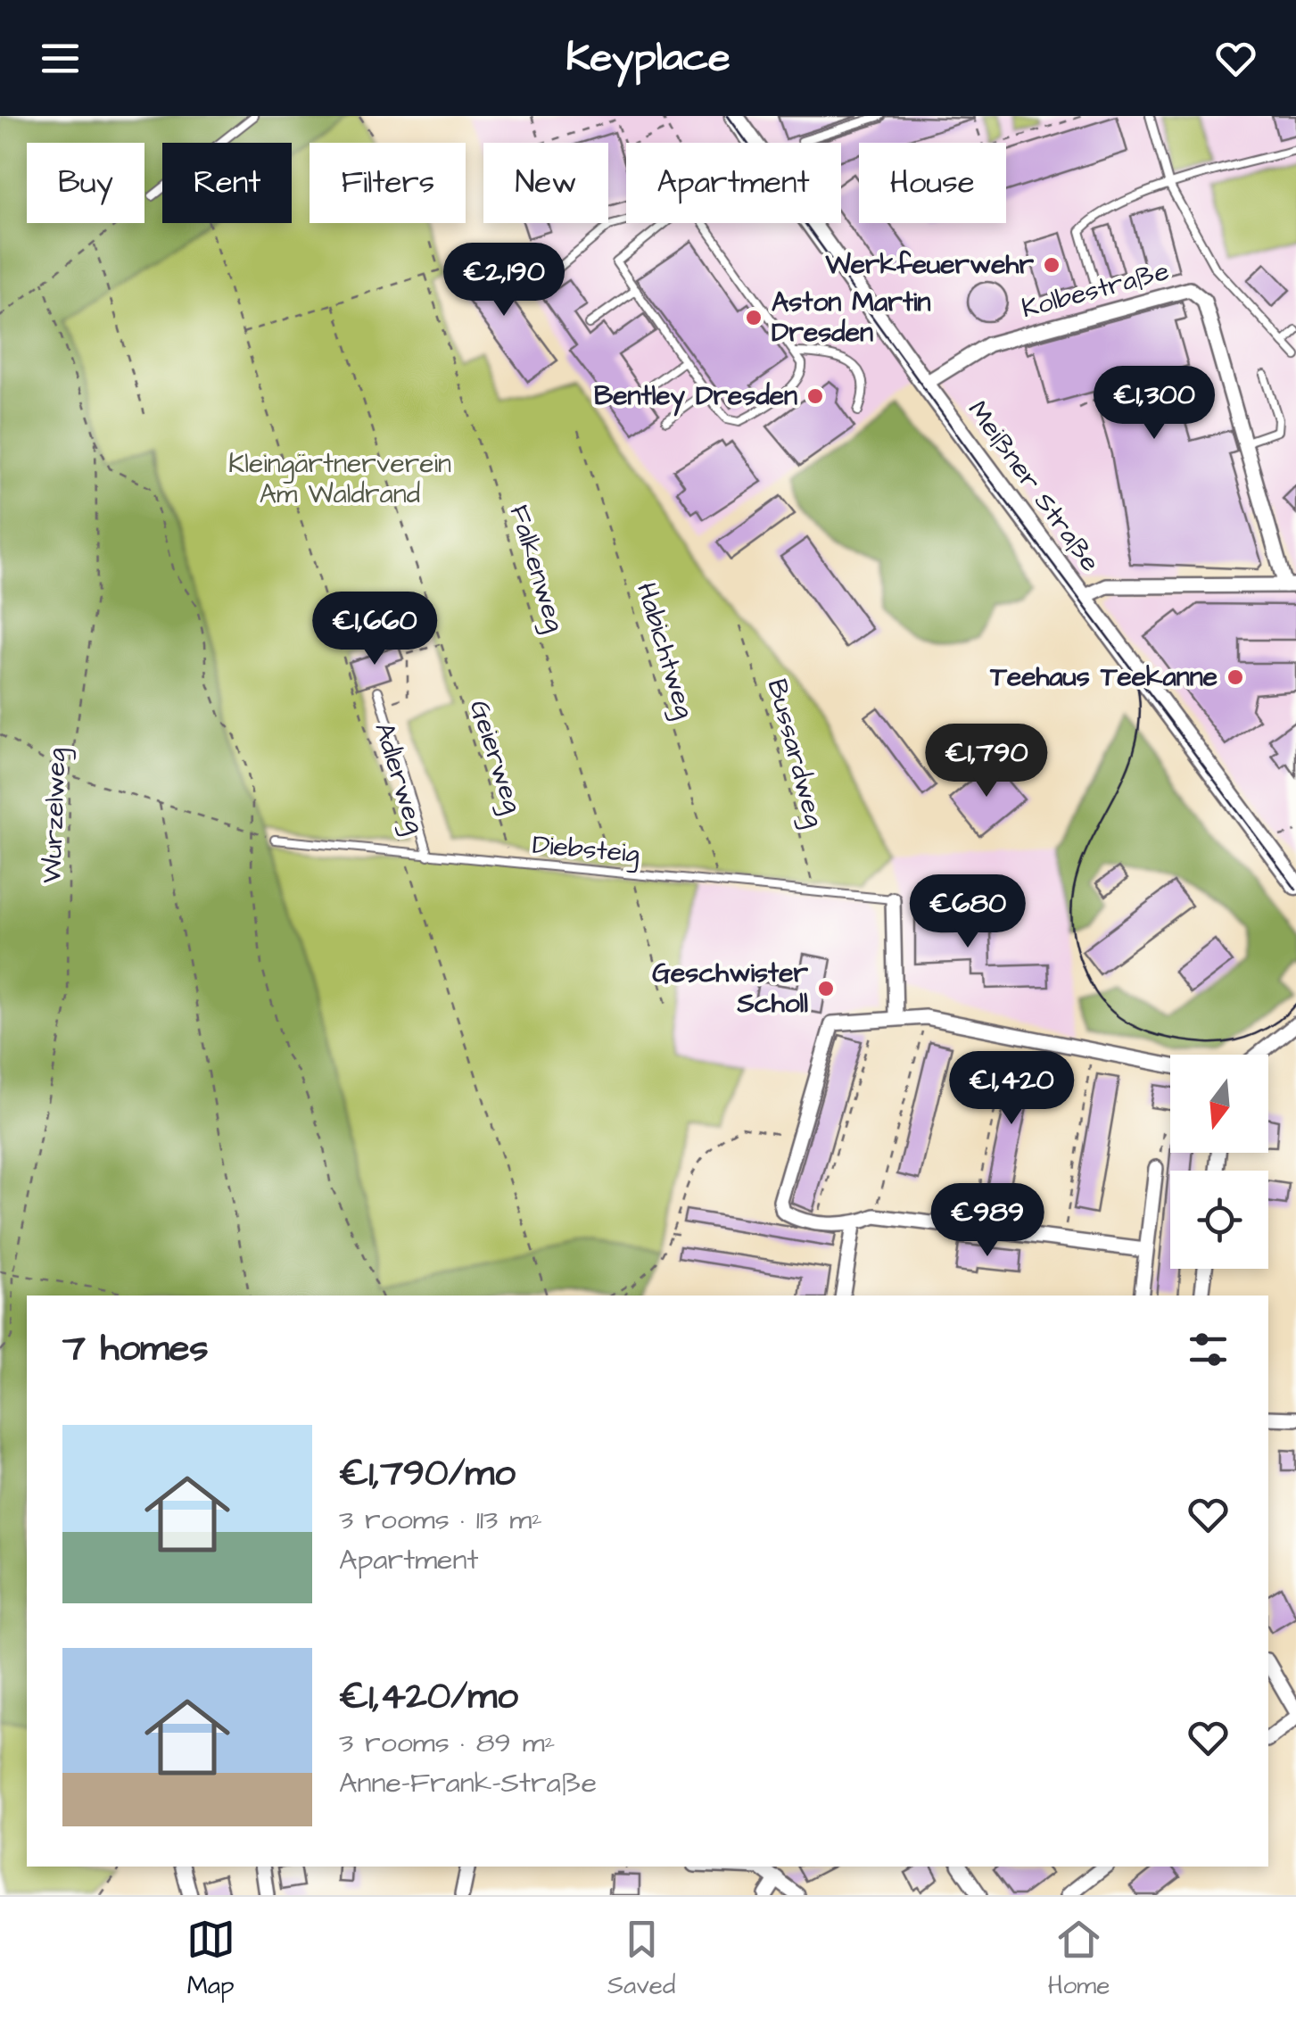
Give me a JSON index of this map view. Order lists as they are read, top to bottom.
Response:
{
  "streets": {
    "main road": ["Meißner Straße"],
    "street": ["Kolbestraße"],
    "lane": ["Diebsteig"],
    "path": [
      "Falkenweg",
      "Habichtweg",
      "Bussardweg",
      "Geierweg",
      "Adlerweg",
      "Wurzelweg"
    ]
  },
  "crossings": [
    ["Kolbestraße", "Meißner Straße"],
    ["Falkenweg", "Diebsteig"],
    ["Habichtweg", "Diebsteig"],
    ["Bussardweg", "Diebsteig"],
    ["Geierweg", "Diebsteig"],
    ["Adlerweg", "Diebsteig"]
  ],
  "parks": ["Kleingärtnerverein Am Waldrand"],
  "places": [
    "Werkfeuerwehr",
    "Aston Martin Dresden",
    "Bentley Dresden",
    "Teehaus Teekanne",
    "Geschwister Scholl"
  ],
  "north": "bottom",
  "page": {
    "header": "Keyplace",
    "chip": [
      "Buy",
      "Rent",
      "Filters",
      "New",
      "Apartment",
      "House"
    ],
    "price": [
      "€2,190",
      "€1,300",
      "€1,660",
      "€1,790",
      "€680",
      "€1,420",
      "€989"
    ],
    "heading": "7 homes",
    "list": [
      {
        "name": "€1,790/mo",
        "note": "3 rooms · 113 m² · Apartment"
      },
      {
        "name": "€1,420/mo",
        "note": "3 rooms · 89 m² · Anne-Frank-Straße"
      }
    ],
    "tabs": ["Map", "Saved", "Home"]
  }
}
